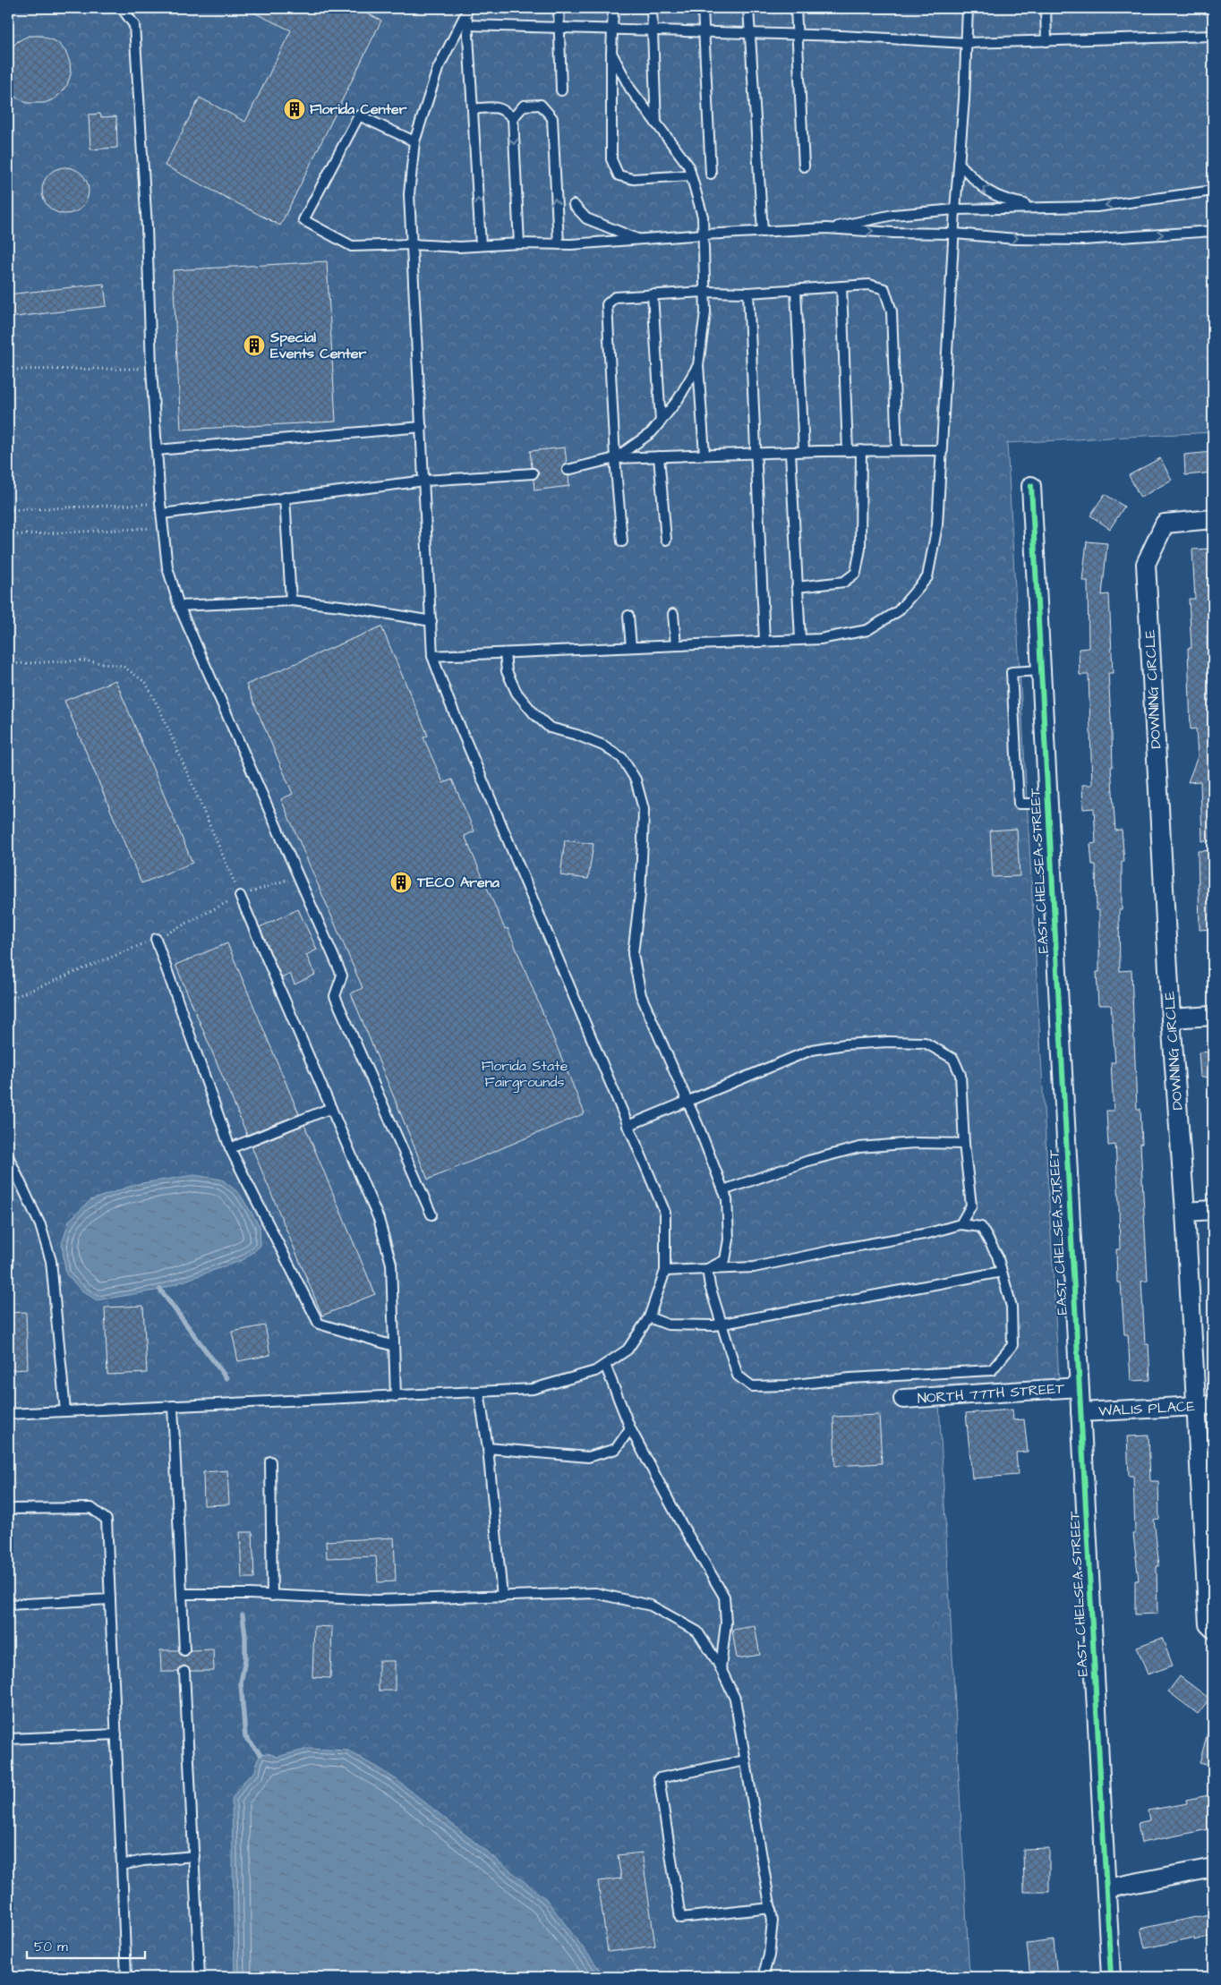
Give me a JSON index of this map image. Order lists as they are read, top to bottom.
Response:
{
  "streets": {
    "street": [
      "DOWNING CIRCLE",
      "EAST CHELSEA STREET",
      "NORTH 77TH STREET",
      "WALIS PLACE"
    ]
  },
  "crossings": [
    ["DOWNING CIRCLE", "WALIS PLACE"],
    ["EAST CHELSEA STREET", "NORTH 77TH STREET"],
    ["EAST CHELSEA STREET", "WALIS PLACE"]
  ],
  "parks": ["Florida State Fairgrounds"],
  "places": {
    "building": ["Florida Center", "Special Events Center", "TECO Arena"]
  },
  "scale_bar": "50 m"
}
